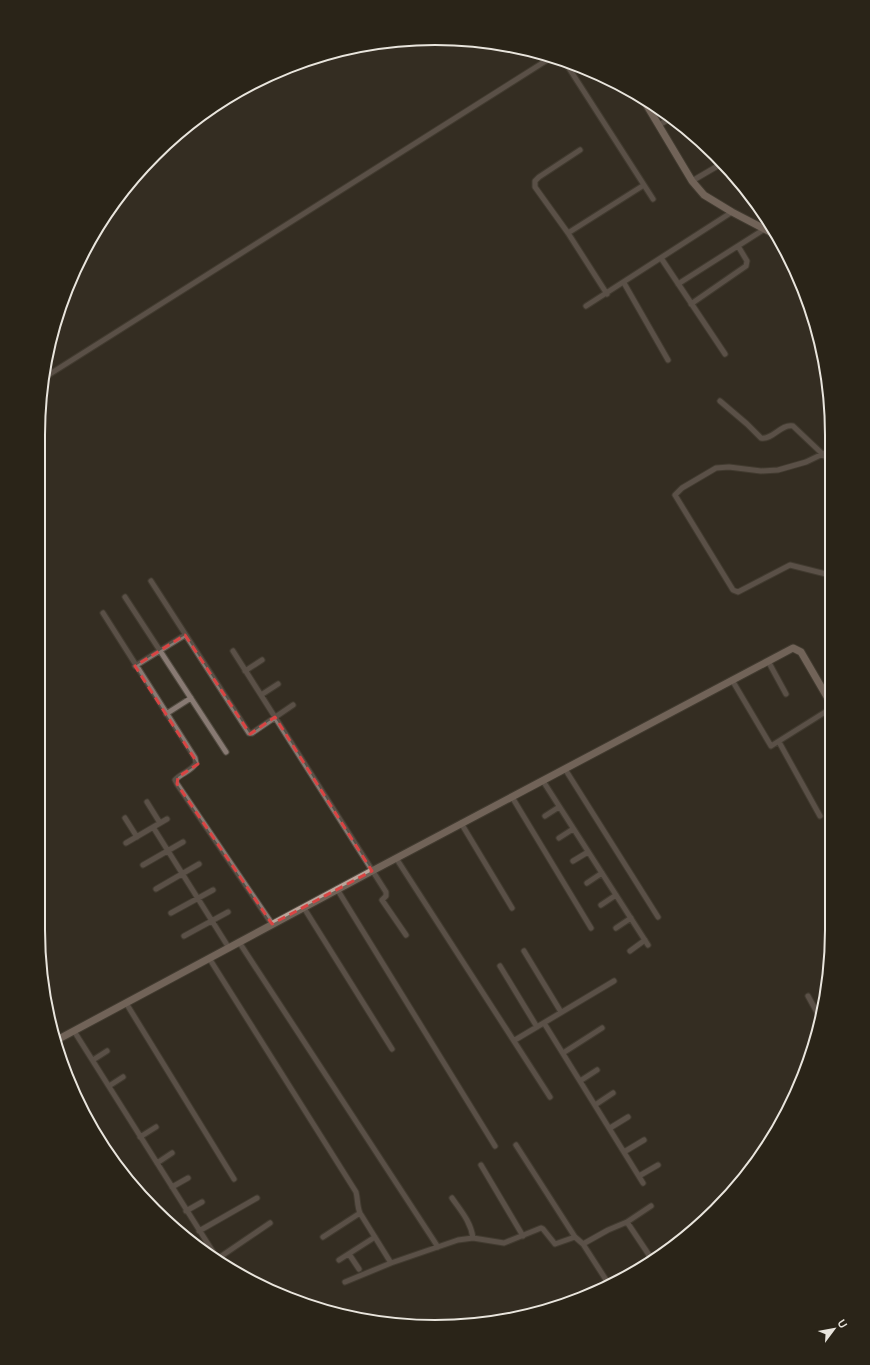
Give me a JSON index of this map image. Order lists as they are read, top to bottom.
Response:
{
  "north": "top right"
}
